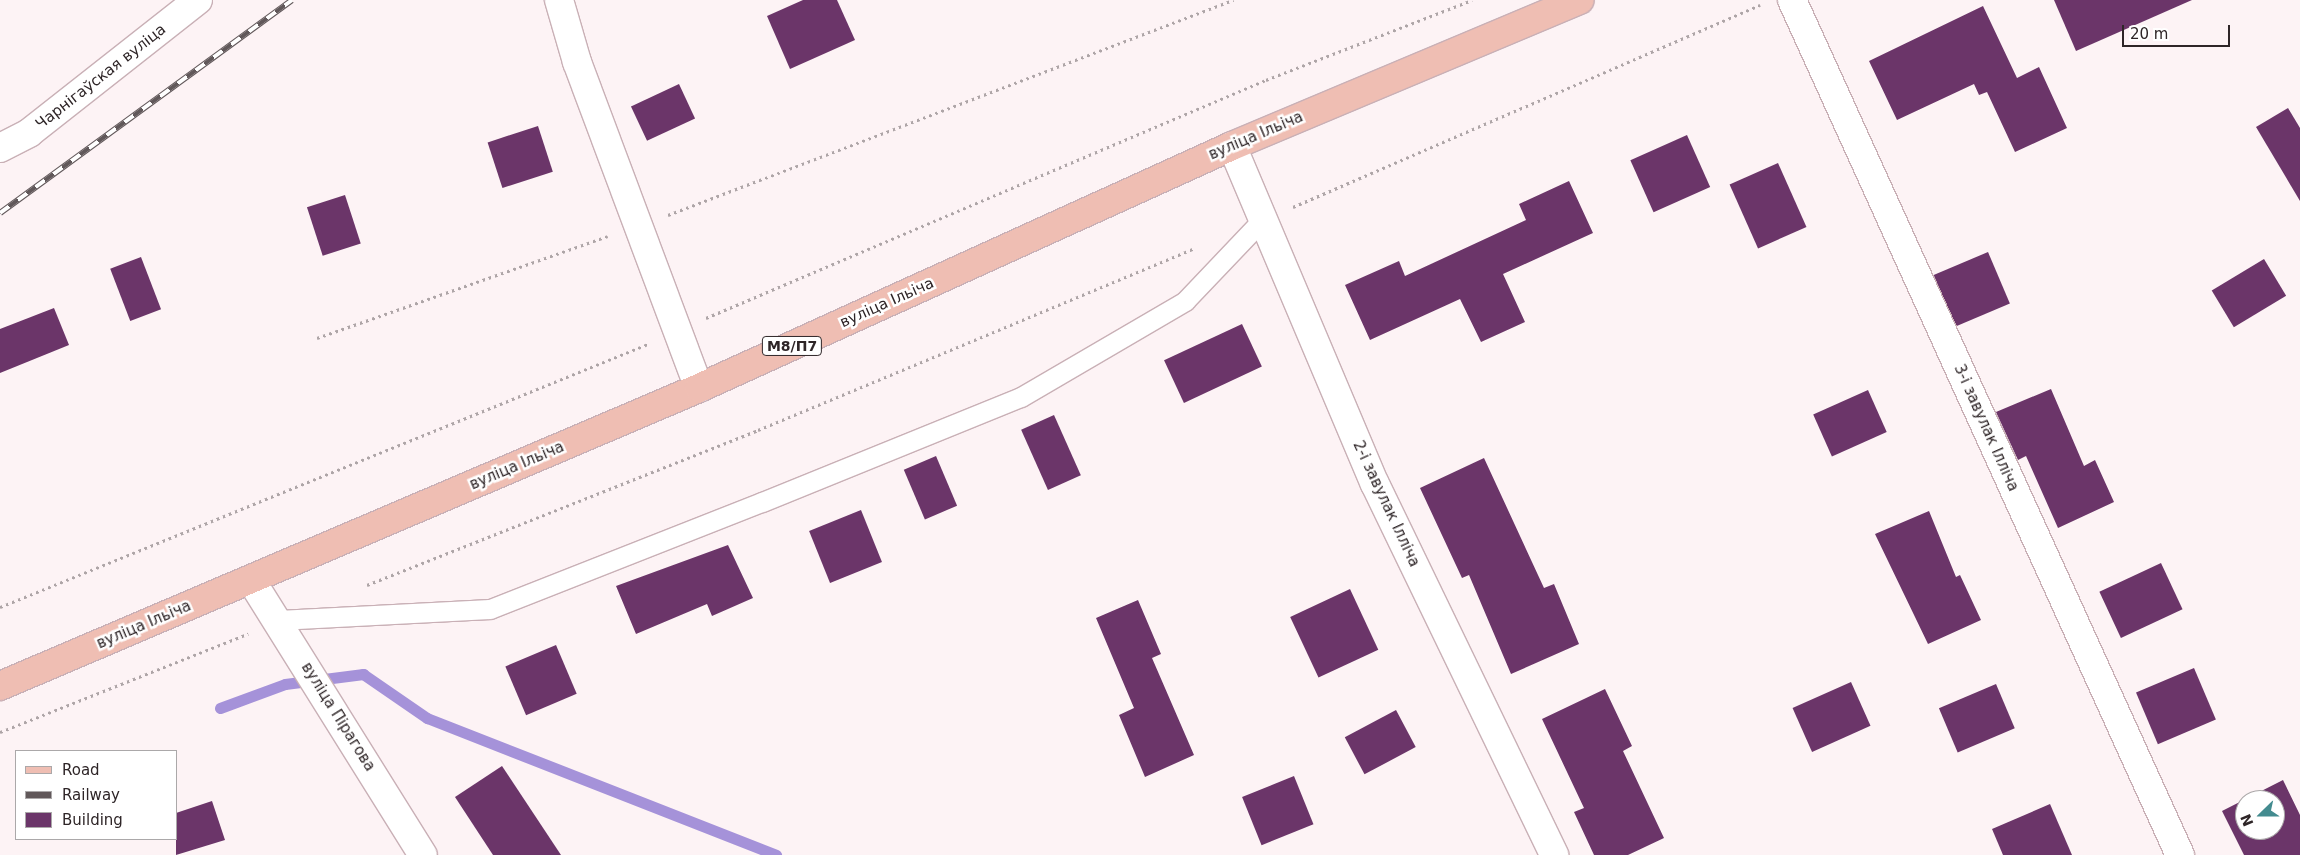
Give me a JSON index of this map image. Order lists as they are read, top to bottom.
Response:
{
  "streets": {
    "main road": ["вуліца Ільіча", "М8/П7"],
    "street": [
      "Чарнігаўская вуліца",
      "3-і завулак Ілліча",
      "2-і завулак Ілліча",
      "вуліца Пірагова"
    ]
  },
  "crossings": [
    ["вуліца Ільіча", "2-і завулак Ілліча"],
    ["вуліца Ільіча", "вуліца Пірагова"]
  ],
  "legend": ["Road", "Railway", "Building"],
  "scale_bar": "20 m",
  "north": "left"
}
